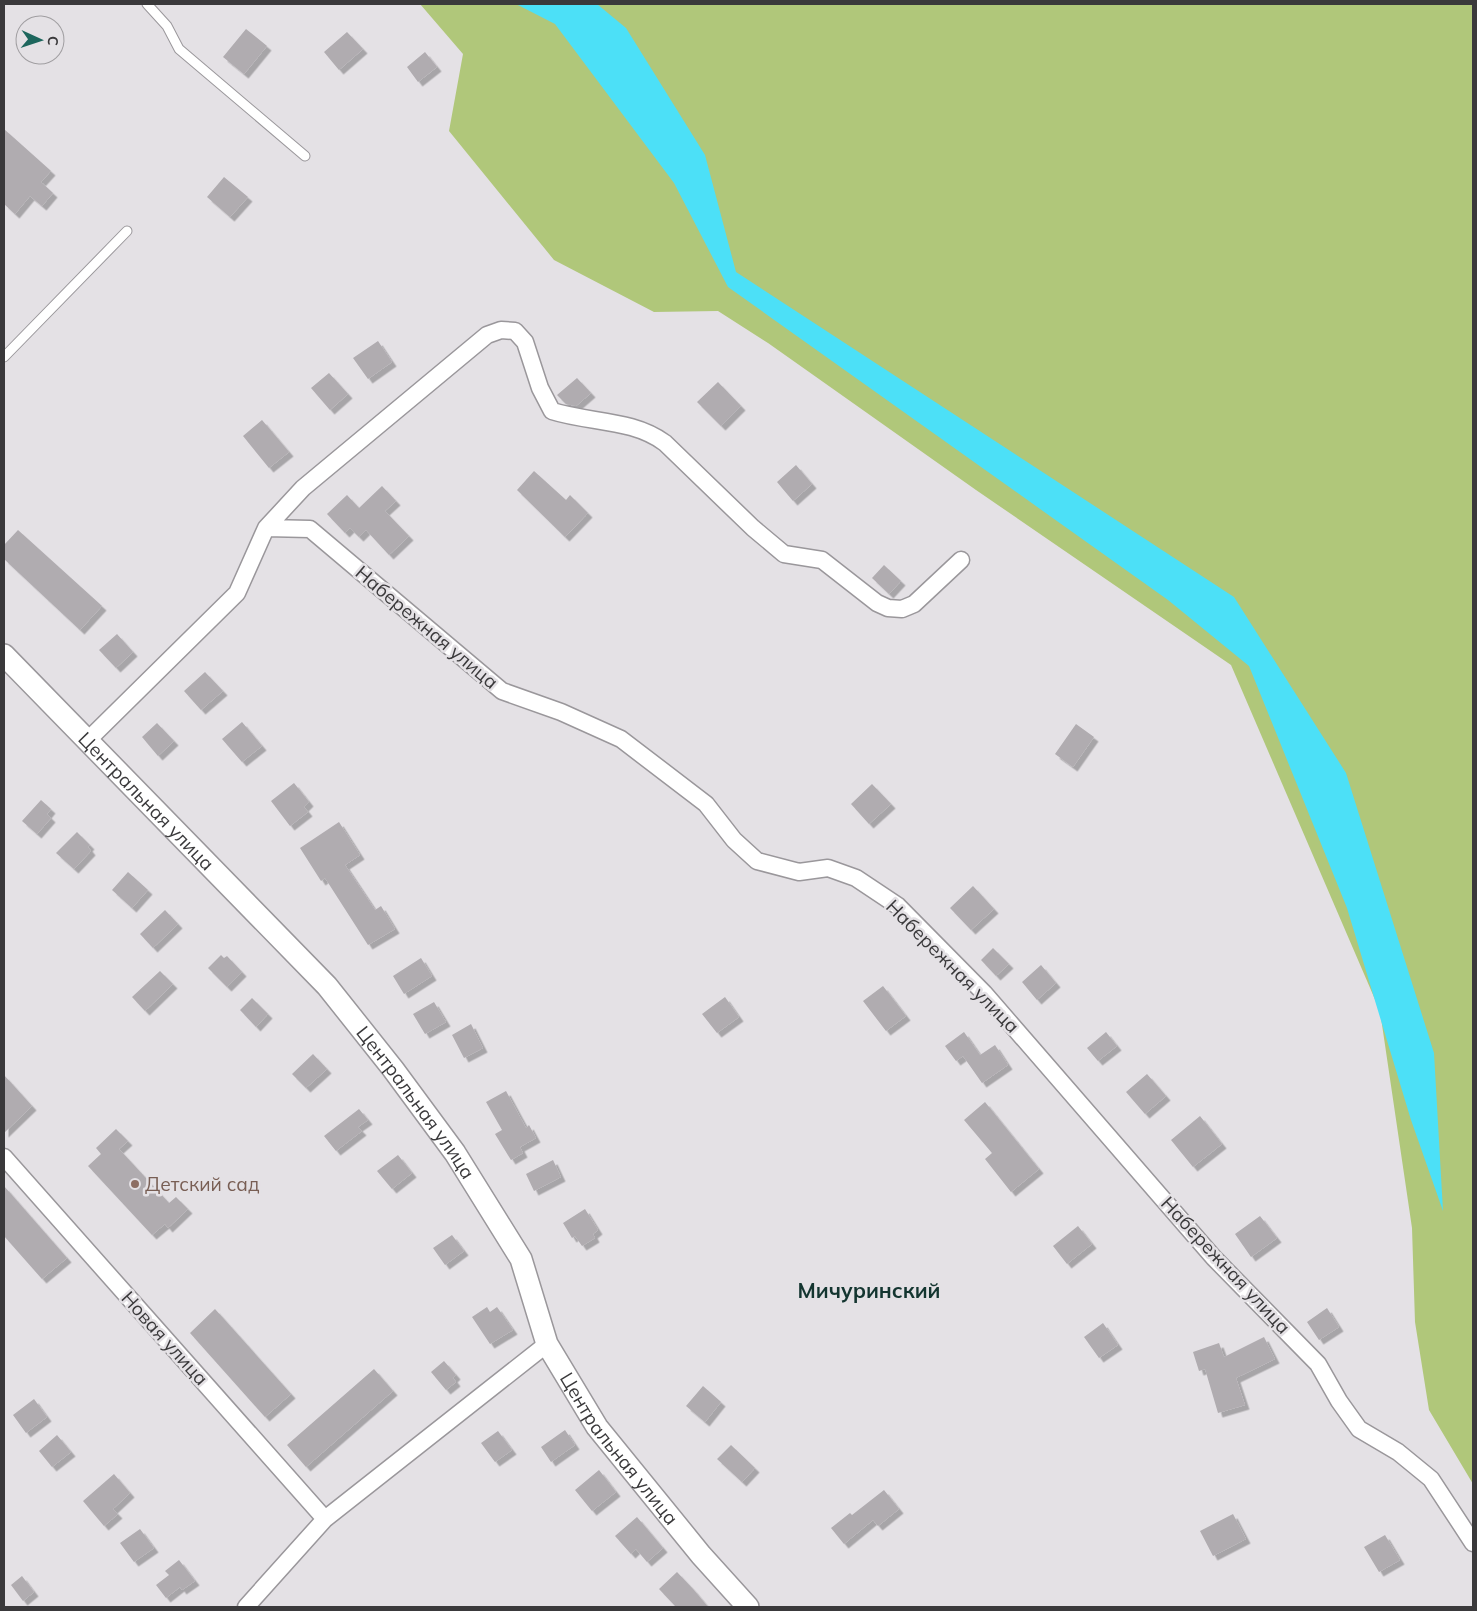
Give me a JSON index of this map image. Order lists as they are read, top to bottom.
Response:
{
  "streets": {
    "street": ["Набережная улица", "Центральная улица", "Новая улица"]
  },
  "districts": ["Мичуринский"],
  "places": ["Детский сад"],
  "north": "right"
}
